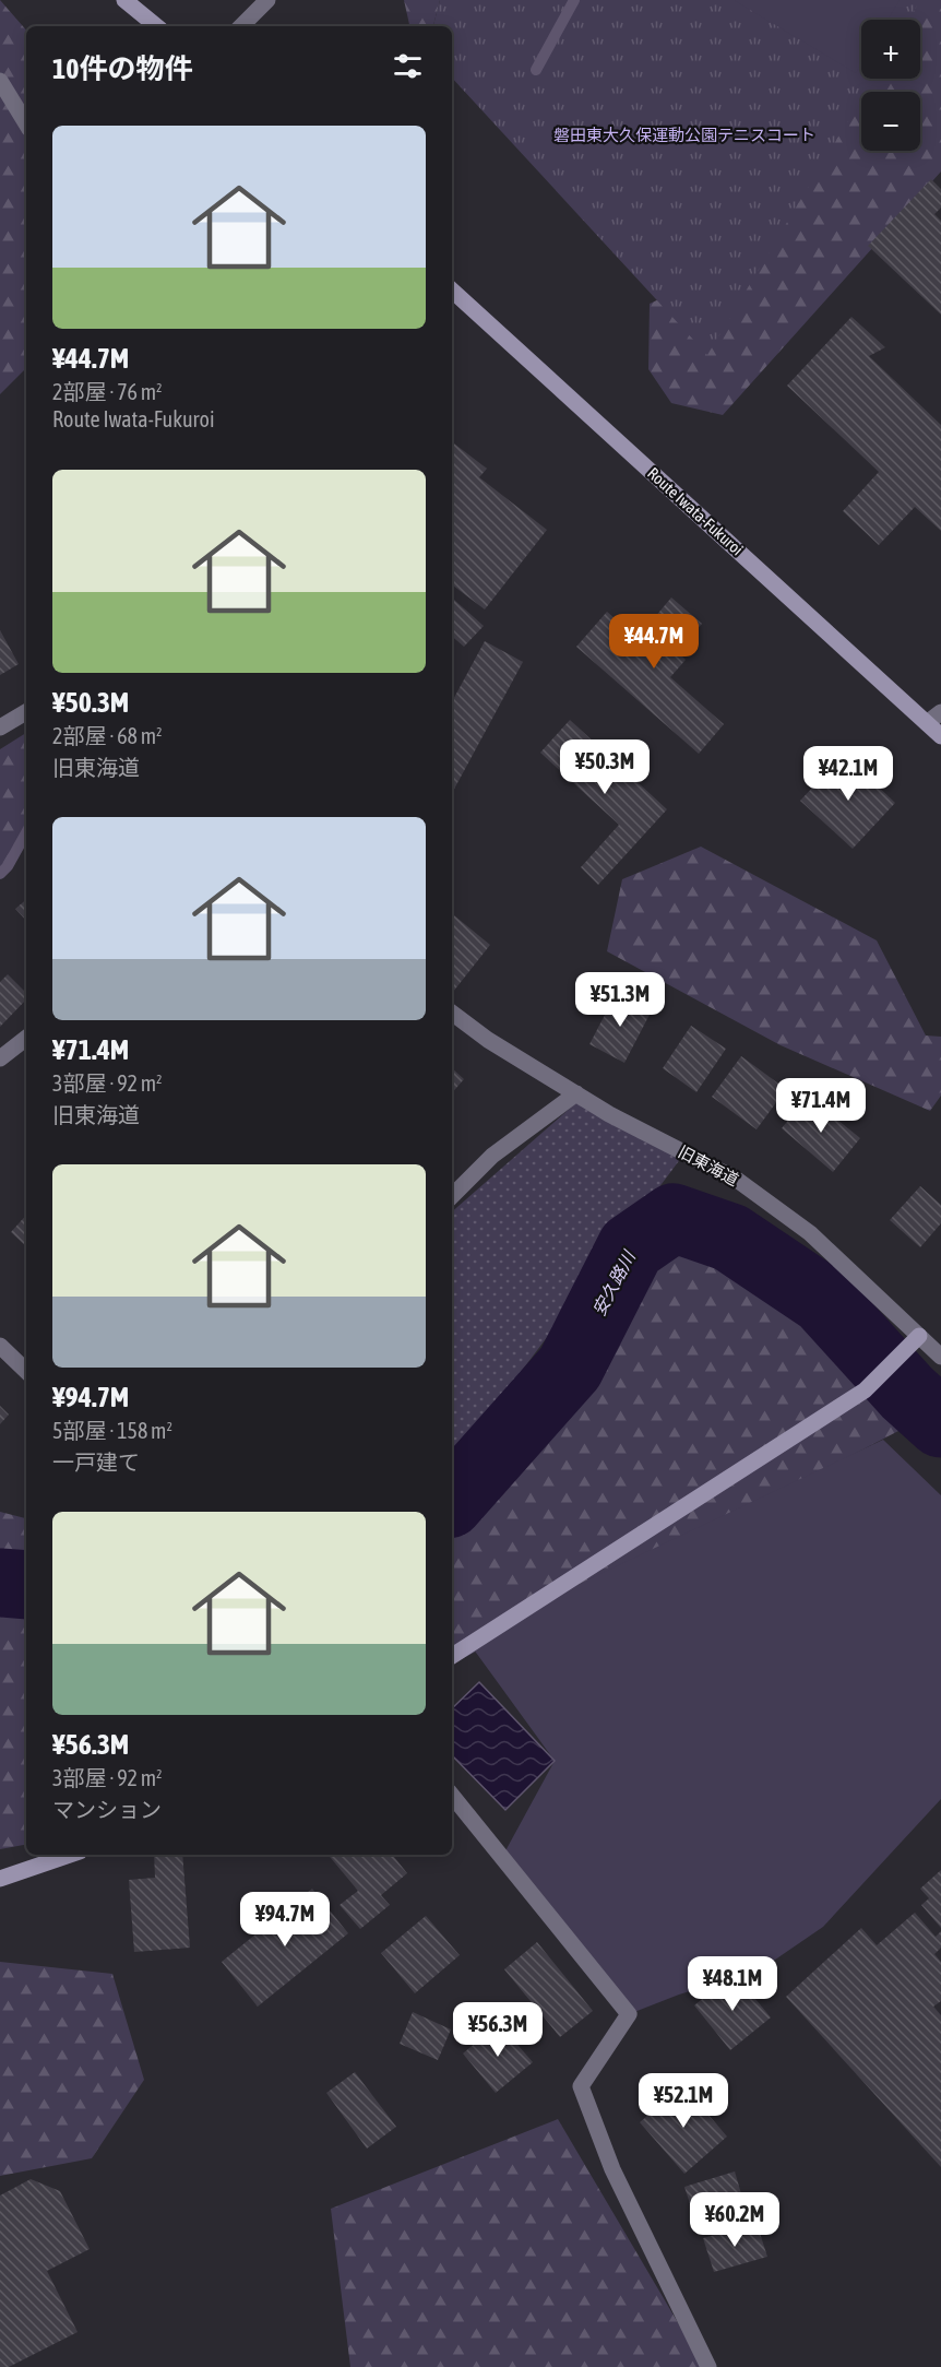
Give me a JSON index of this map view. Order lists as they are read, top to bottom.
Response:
{
  "streets": {
    "main road": ["Route Iwata-Fukuroi"],
    "street": ["旧東海道"]
  },
  "water": ["安久路川"],
  "parks": ["磐田東大久保運動公園テニスコート"],
  "page": {
    "map_buttons": ["+", "−"],
    "heading": "10件の物件",
    "list": [
      {
        "name": "¥44.7M",
        "note": "2部屋 · 76 m² · Route Iwata-Fukuroi"
      },
      {
        "name": "¥50.3M",
        "note": "2部屋 · 68 m² · 旧東海道"
      },
      {
        "name": "¥71.4M",
        "note": "3部屋 · 92 m² · 旧東海道"
      },
      {
        "name": "¥94.7M",
        "note": "5部屋 · 158 m² · 一戸建て"
      },
      {
        "name": "¥56.3M",
        "note": "3部屋 · 92 m² · マンション"
      }
    ],
    "price": [
      "¥44.7M",
      "¥50.3M",
      "¥42.1M",
      "¥51.3M",
      "¥71.4M",
      "¥94.7M",
      "¥48.1M",
      "¥56.3M",
      "¥52.1M",
      "¥60.2M"
    ]
  }
}
